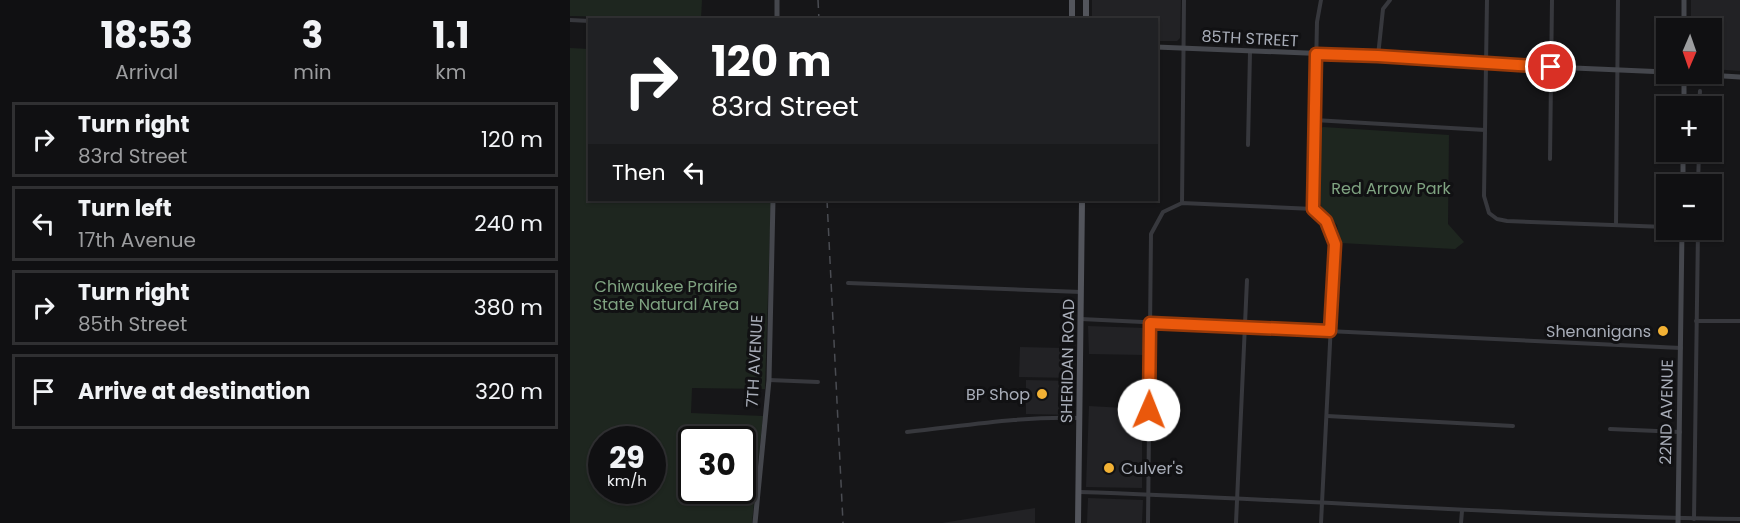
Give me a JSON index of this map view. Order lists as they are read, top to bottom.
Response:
{
  "streets": {
    "main road": ["SHERIDAN ROAD"],
    "street": ["85TH STREET", "7TH AVENUE", "22ND AVENUE"]
  },
  "parks": ["Red Arrow Park", "Chiwaukee Prairie State Natural Area"],
  "places": ["Shenanigans", "BP Shop", "Culver's"],
  "north": "bottom",
  "page": {
    "eta": [
      "18:53",
      "Arrival",
      "3",
      "min",
      "1.1",
      "km"
    ],
    "map_buttons": ["+", "−"],
    "turn": ["120 m", "83rd Street"],
    "list": [
      {
        "name": "Turn right",
        "note": "83rd Street",
        "value": "120 m"
      },
      {
        "name": "Turn left",
        "note": "17th Avenue",
        "value": "240 m"
      },
      {
        "name": "Turn right",
        "note": "85th Street",
        "value": "380 m"
      },
      {
        "name": "Arrive at destination",
        "value": "320 m"
      }
    ],
    "then": "Then",
    "speed": "29 km/h",
    "limit": "30"
  }
}
